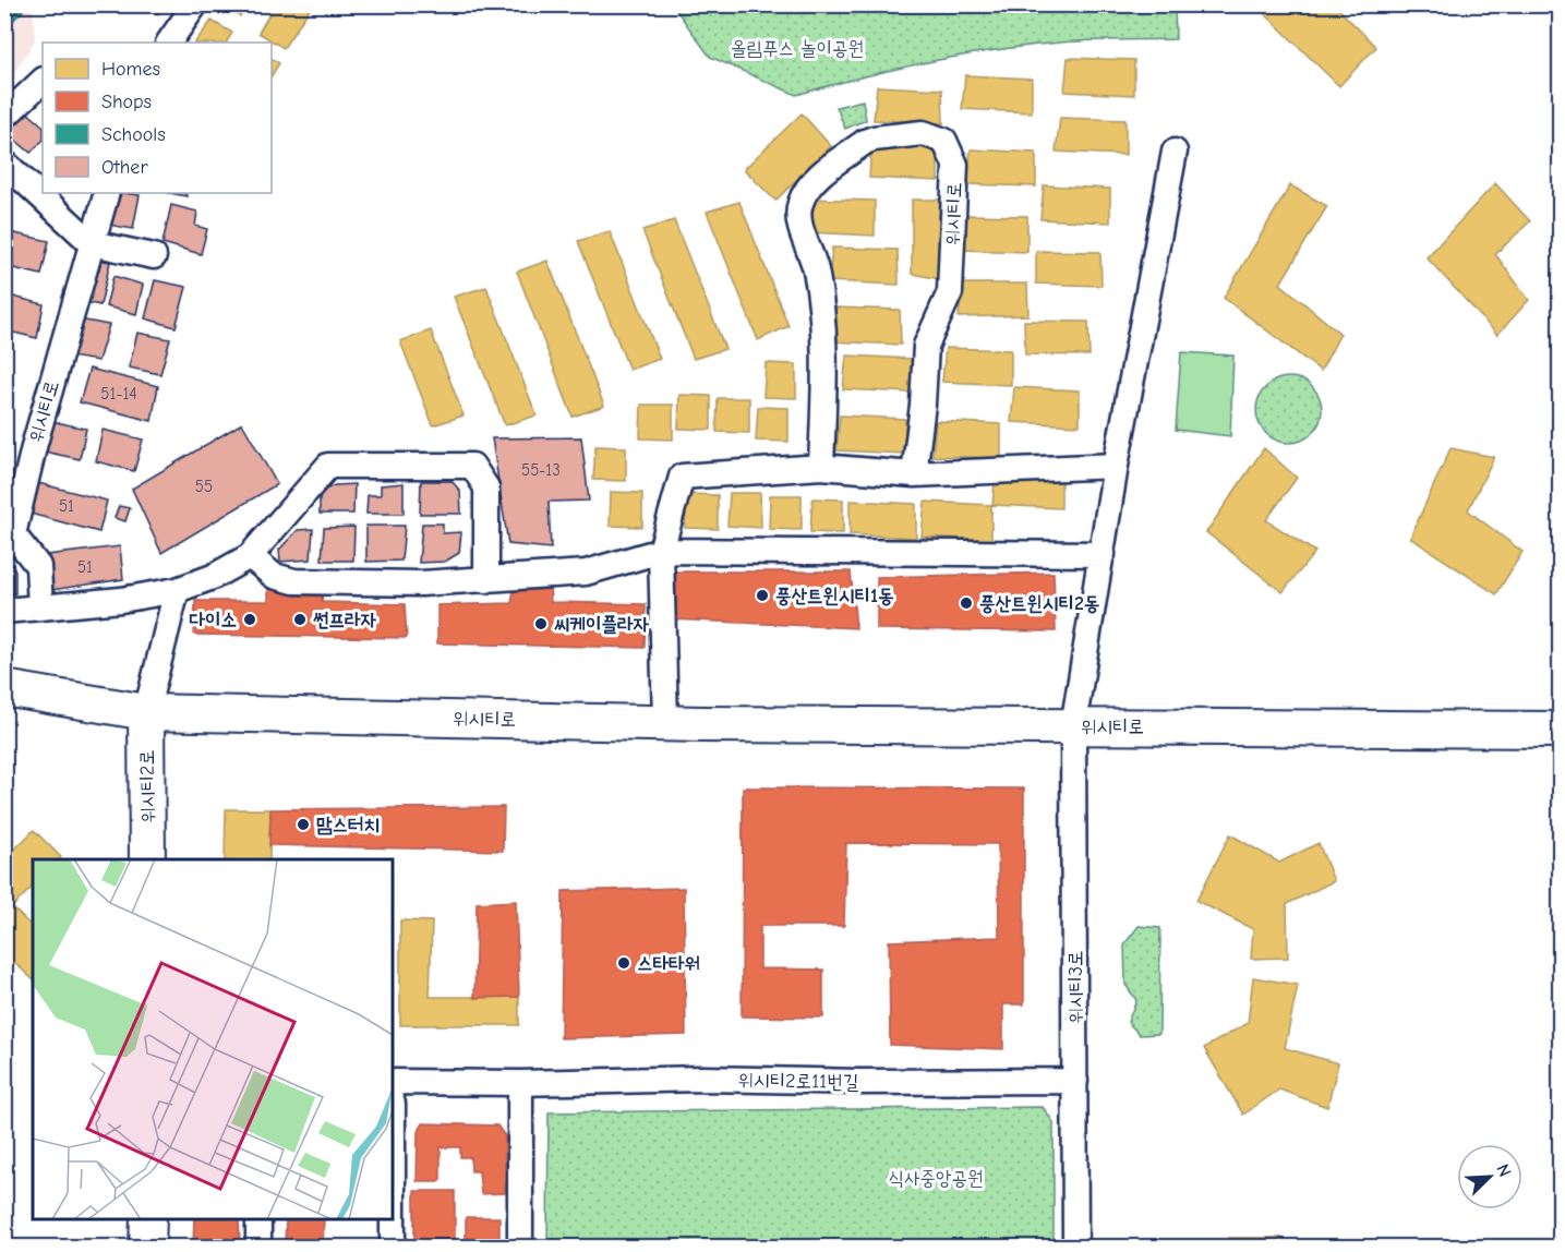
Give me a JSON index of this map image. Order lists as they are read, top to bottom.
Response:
{
  "streets": {
    "main road": ["위시티로", "위시티2로"],
    "street": ["위시티3로", "위시티2로11번길"]
  },
  "crossings": [
    ["위시티로", "위시티2로"],
    ["위시티로", "위시티3로"],
    ["위시티3로", "위시티2로11번길"]
  ],
  "parks": ["올림푸스 놀이공원", "식사중앙공원"],
  "places": [
    "풍산트윈시티1동",
    "풍산트윈시티2동",
    "다이소",
    "썬프라자",
    "씨케이플라자",
    "맘스터치",
    "스타타워"
  ],
  "house_numbers": [
    "51-14",
    "55-13",
    "55",
    "51",
    "51"
  ],
  "legend": [
    "Homes",
    "Shops",
    "Schools",
    "Other"
  ],
  "north": "top right"
}
